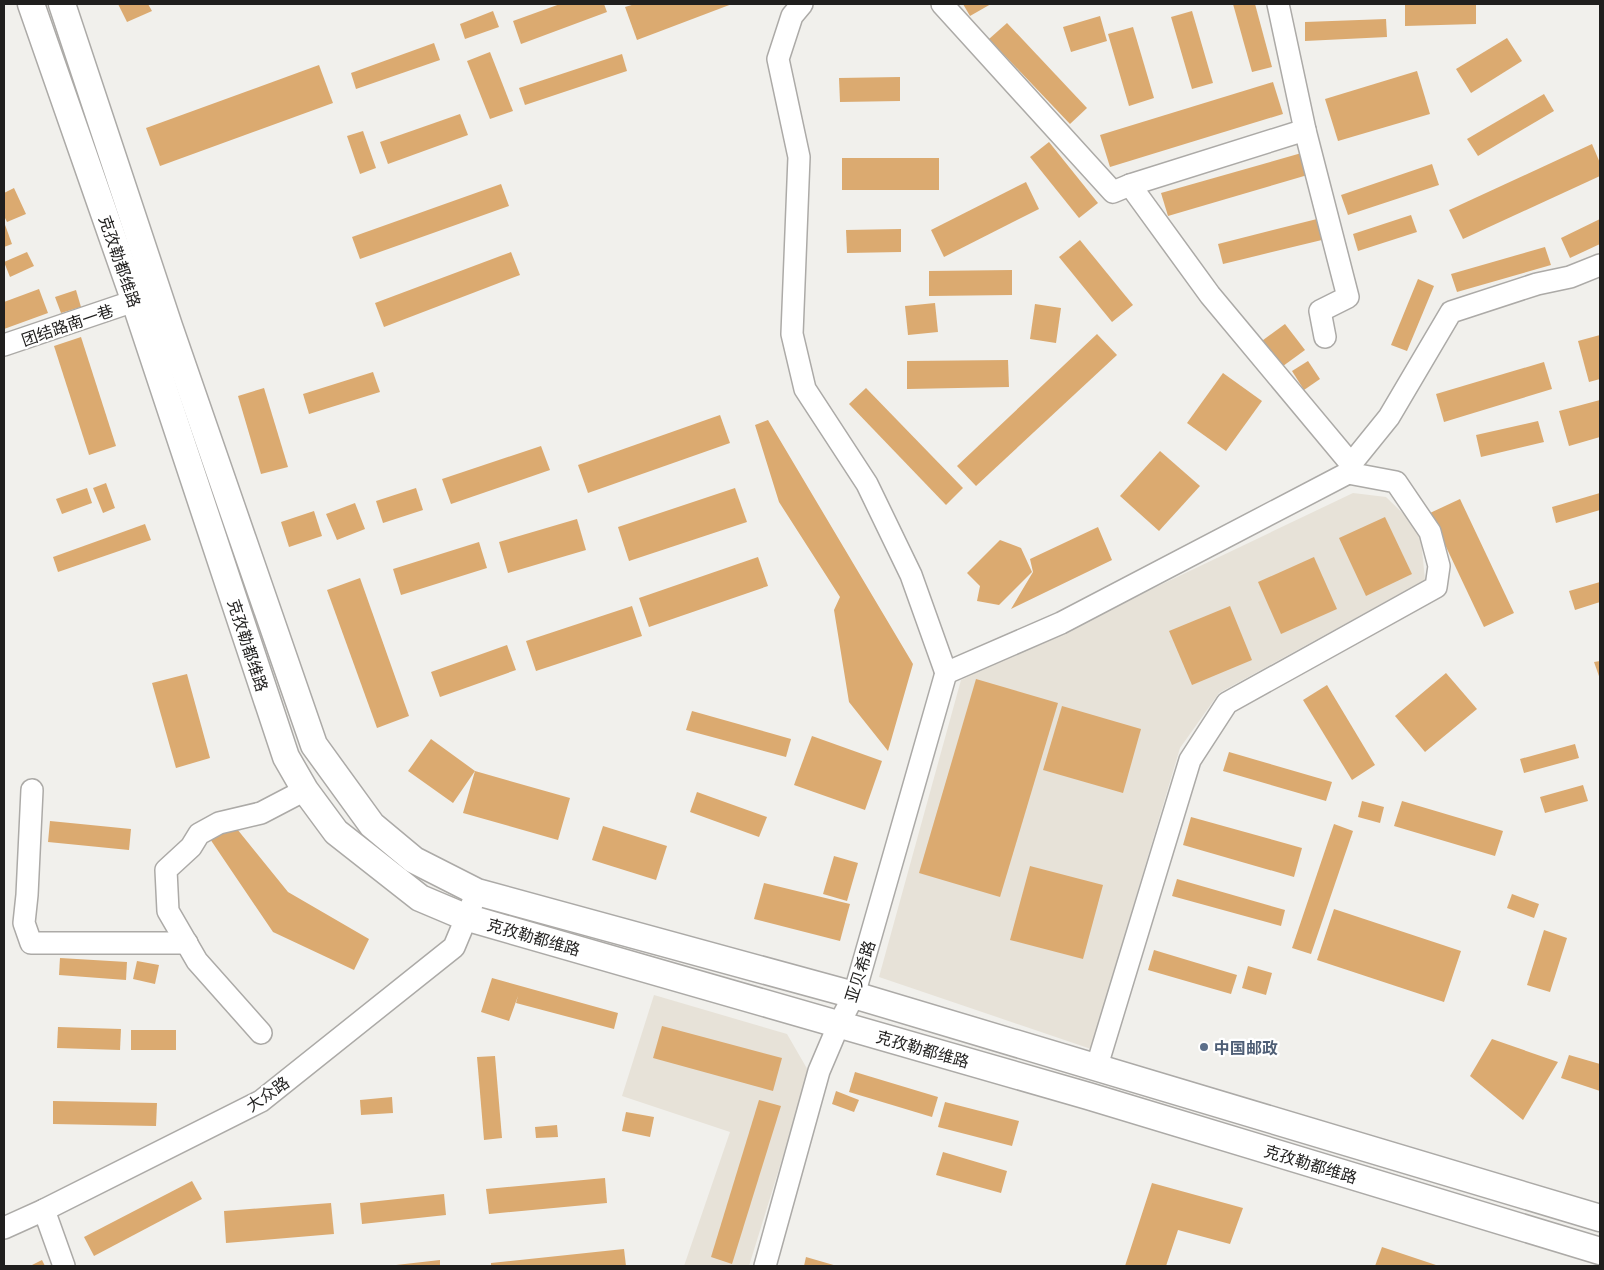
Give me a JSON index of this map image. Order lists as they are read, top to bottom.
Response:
{
  "streets": {
    "main road": ["克孜勒都维路"],
    "street": ["团结路南一巷", "亚贝希路", "大众路"]
  },
  "crossings": [
    ["克孜勒都维路", "团结路南一巷"],
    ["克孜勒都维路", "亚贝希路"],
    ["克孜勒都维路", "大众路"]
  ],
  "places": ["中国邮政"]
}
